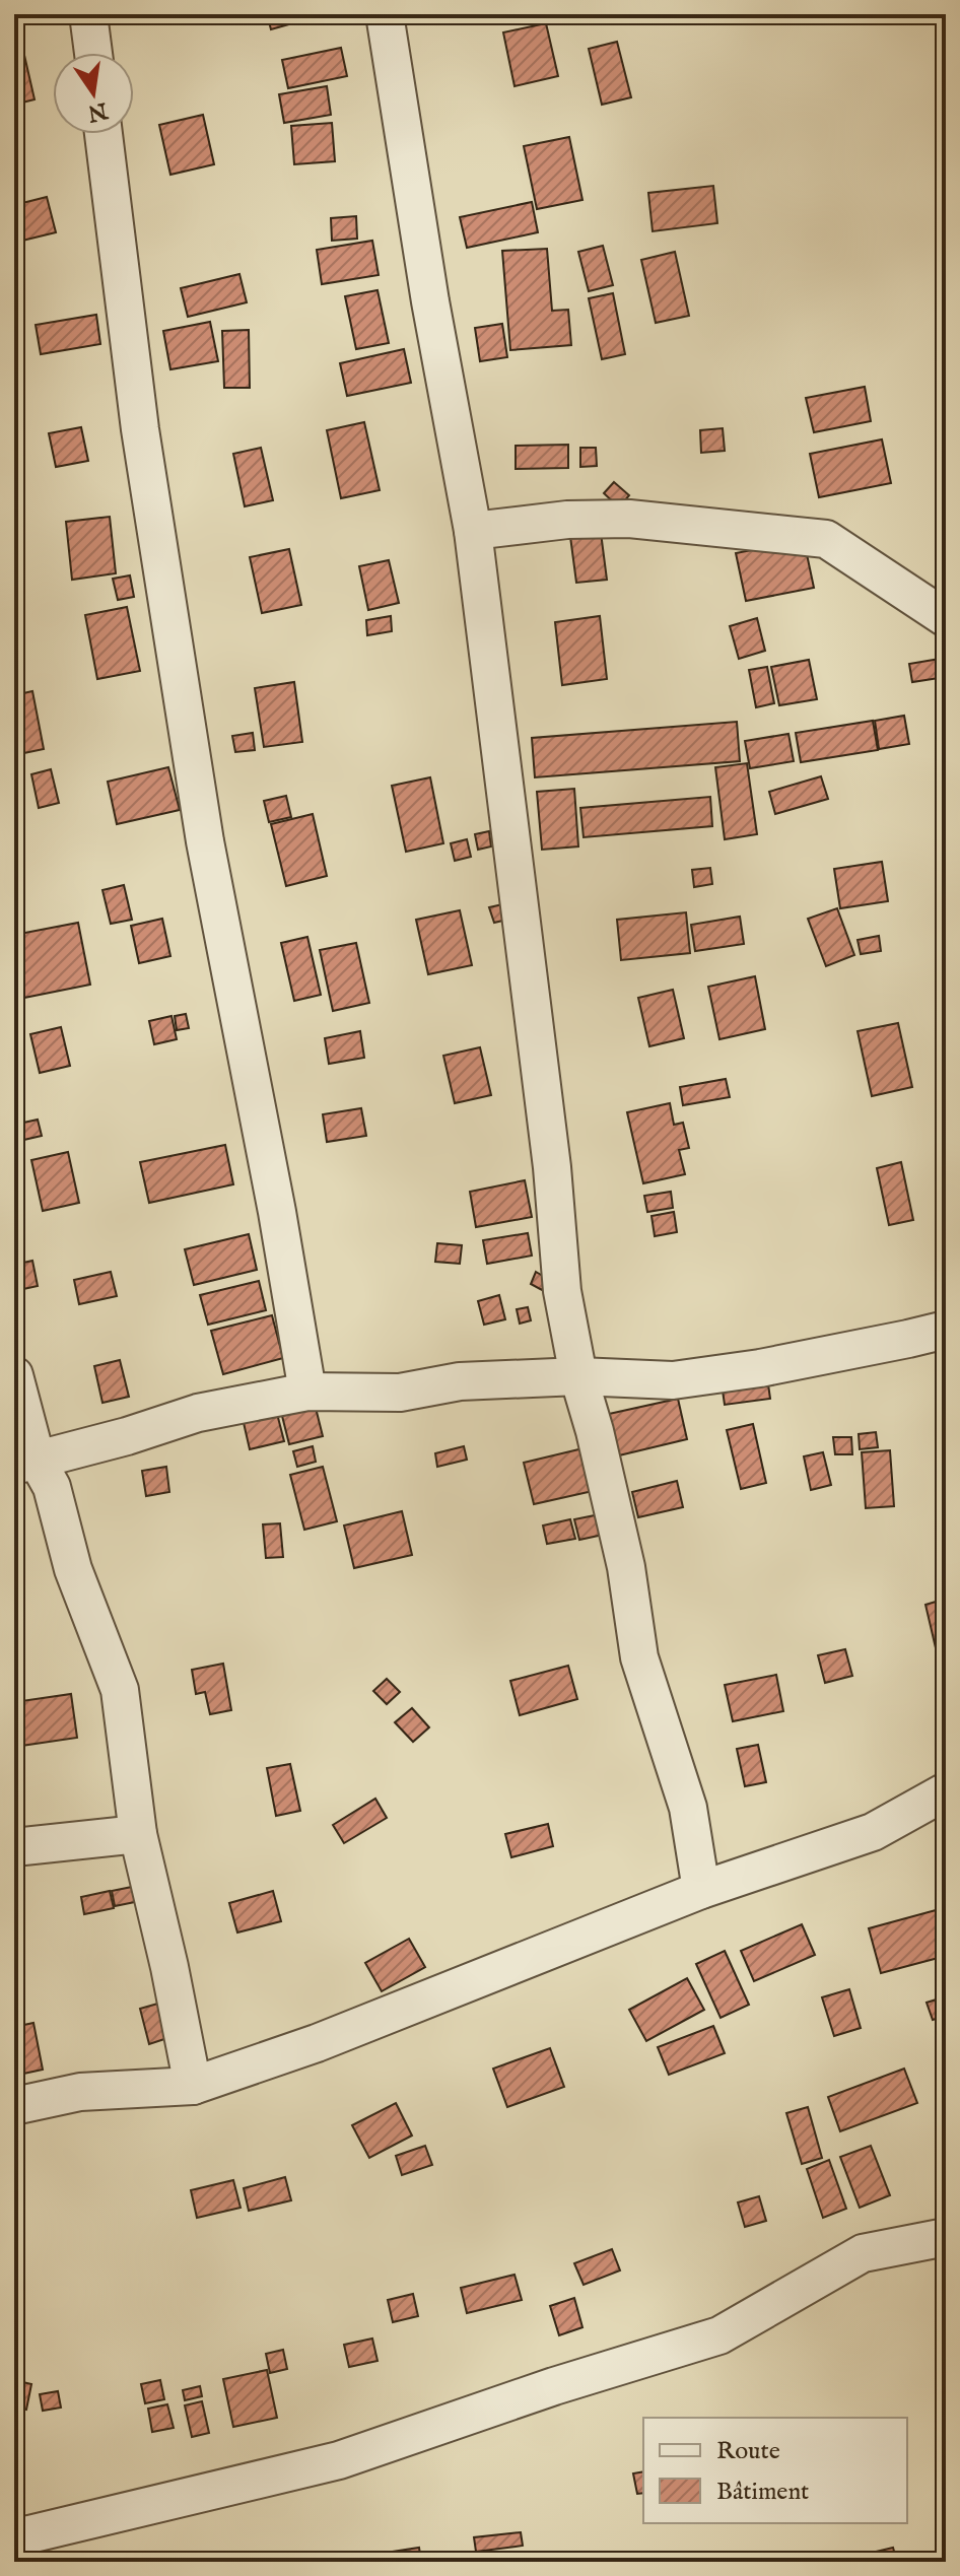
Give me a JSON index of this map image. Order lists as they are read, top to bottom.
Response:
{
  "legend": ["Route", "Bâtiment"],
  "north": "bottom"
}
